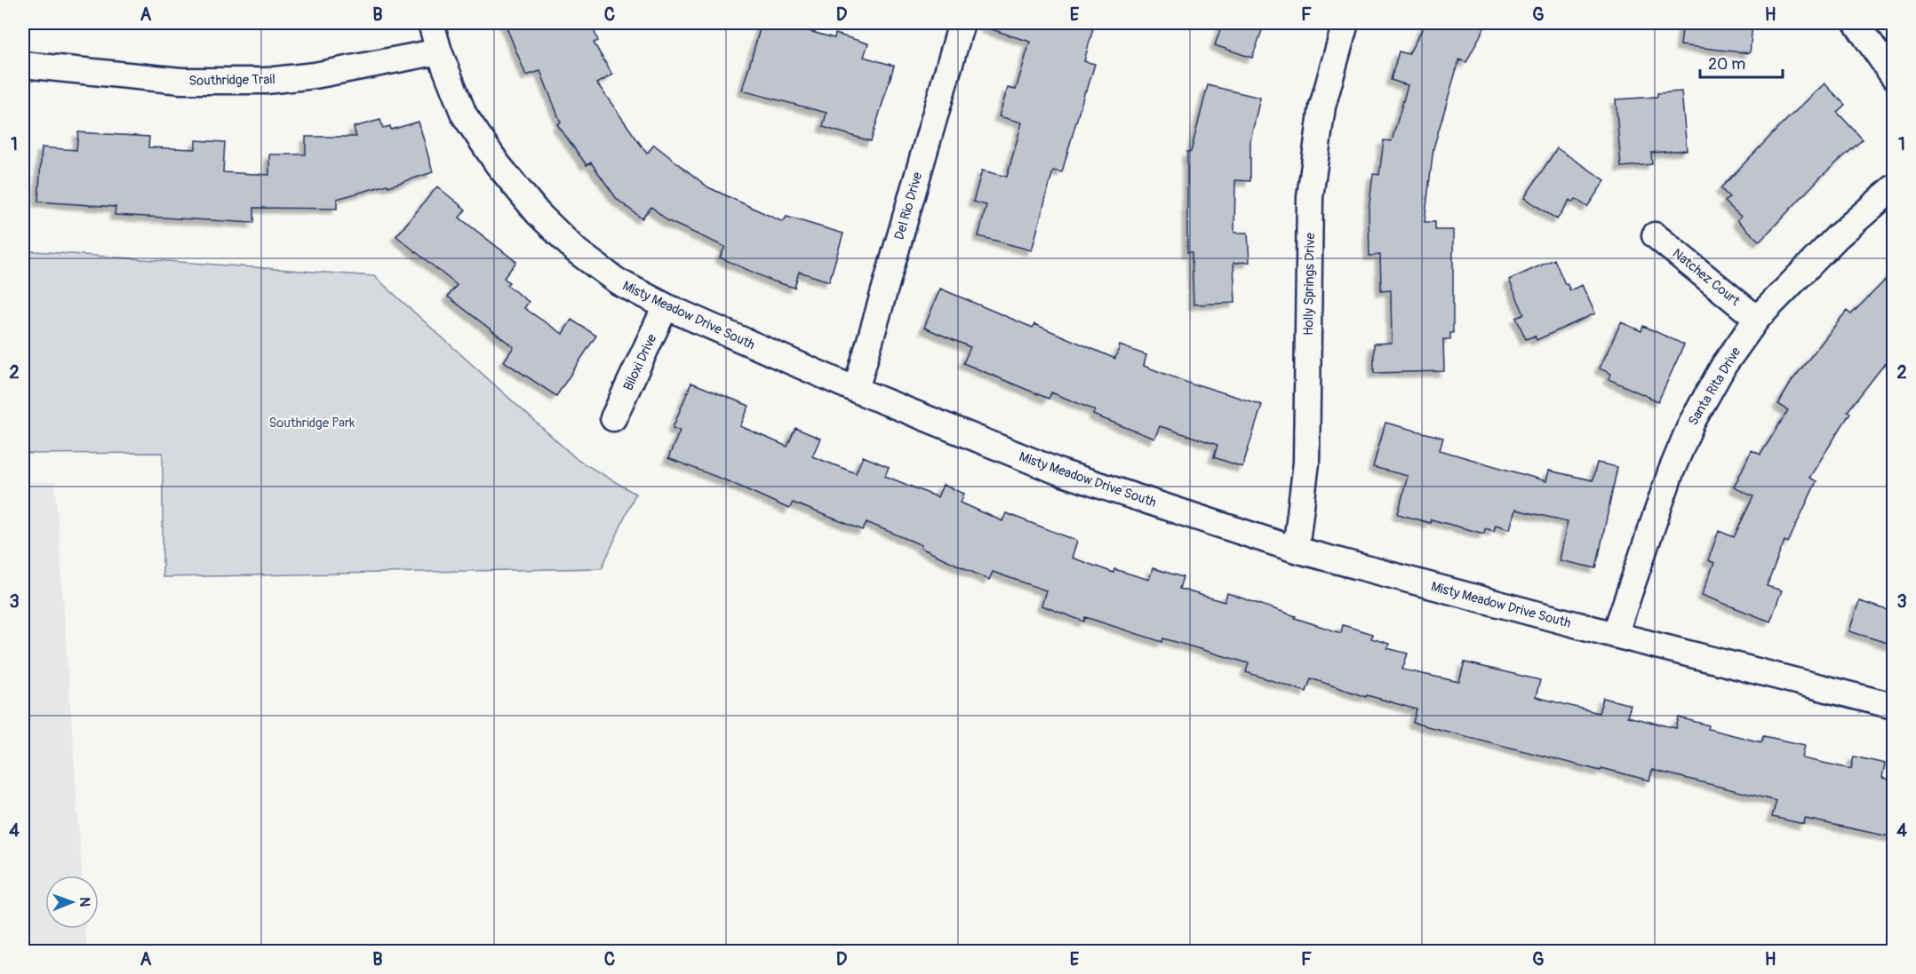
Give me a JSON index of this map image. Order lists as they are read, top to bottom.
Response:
{
  "streets": {
    "street": [
      "Southridge Trail",
      "Del Rio Drive",
      "Natchez Court",
      "Holly Springs Drive",
      "Misty Meadow Drive South",
      "Biloxi Drive",
      "Santa Rita Drive"
    ]
  },
  "crossings": [
    ["Southridge Trail", "Misty Meadow Drive South"],
    ["Del Rio Drive", "Misty Meadow Drive South"],
    ["Natchez Court", "Santa Rita Drive"],
    ["Holly Springs Drive", "Misty Meadow Drive South"],
    ["Misty Meadow Drive South", "Biloxi Drive"],
    ["Misty Meadow Drive South", "Santa Rita Drive"]
  ],
  "parks": ["Southridge Park"],
  "scale_bar": "20 m",
  "north": "right",
  "grid": {
    "columns": [
      "A",
      "B",
      "C",
      "D",
      "E",
      "F",
      "G",
      "H"
    ],
    "rows": [
      "1",
      "2",
      "3",
      "4"
    ]
  }
}
